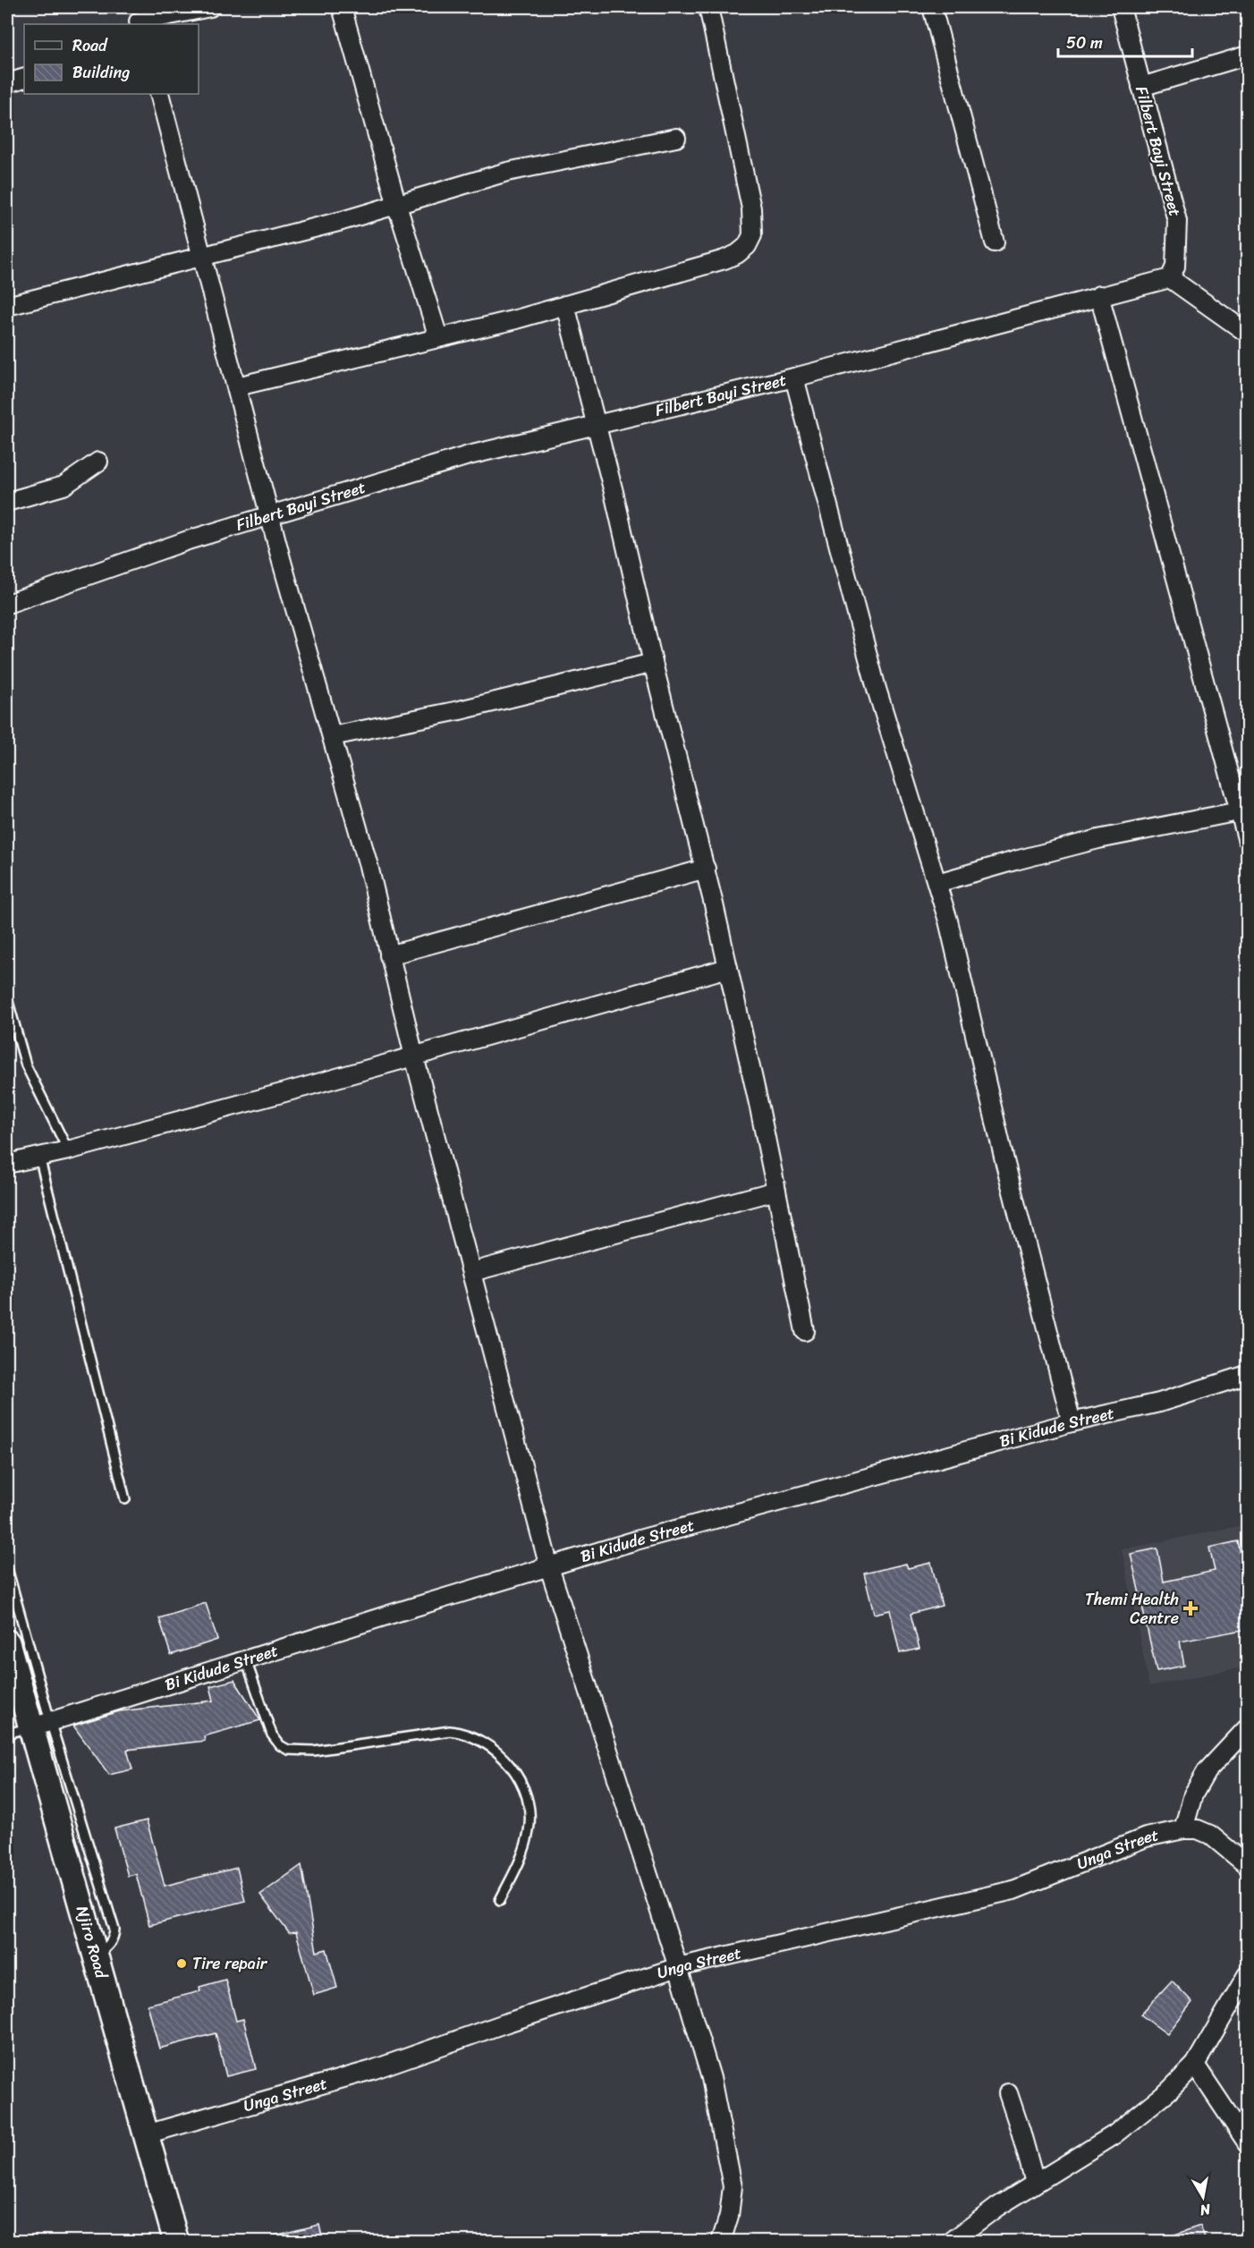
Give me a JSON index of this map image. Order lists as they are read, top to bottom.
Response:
{
  "streets": {
    "street": [
      "Filbert Bayi Street",
      "Bi Kidude Street",
      "Unga Street",
      "Njiro Road"
    ]
  },
  "crossings": [
    ["Bi Kidude Street", "Njiro Road"],
    ["Unga Street", "Njiro Road"]
  ],
  "places": {
    "health": ["Themi Health Centre"],
    "other": ["Tire repair"]
  },
  "legend": ["Road", "Building"],
  "scale_bar": "50 m",
  "north": "bottom"
}
